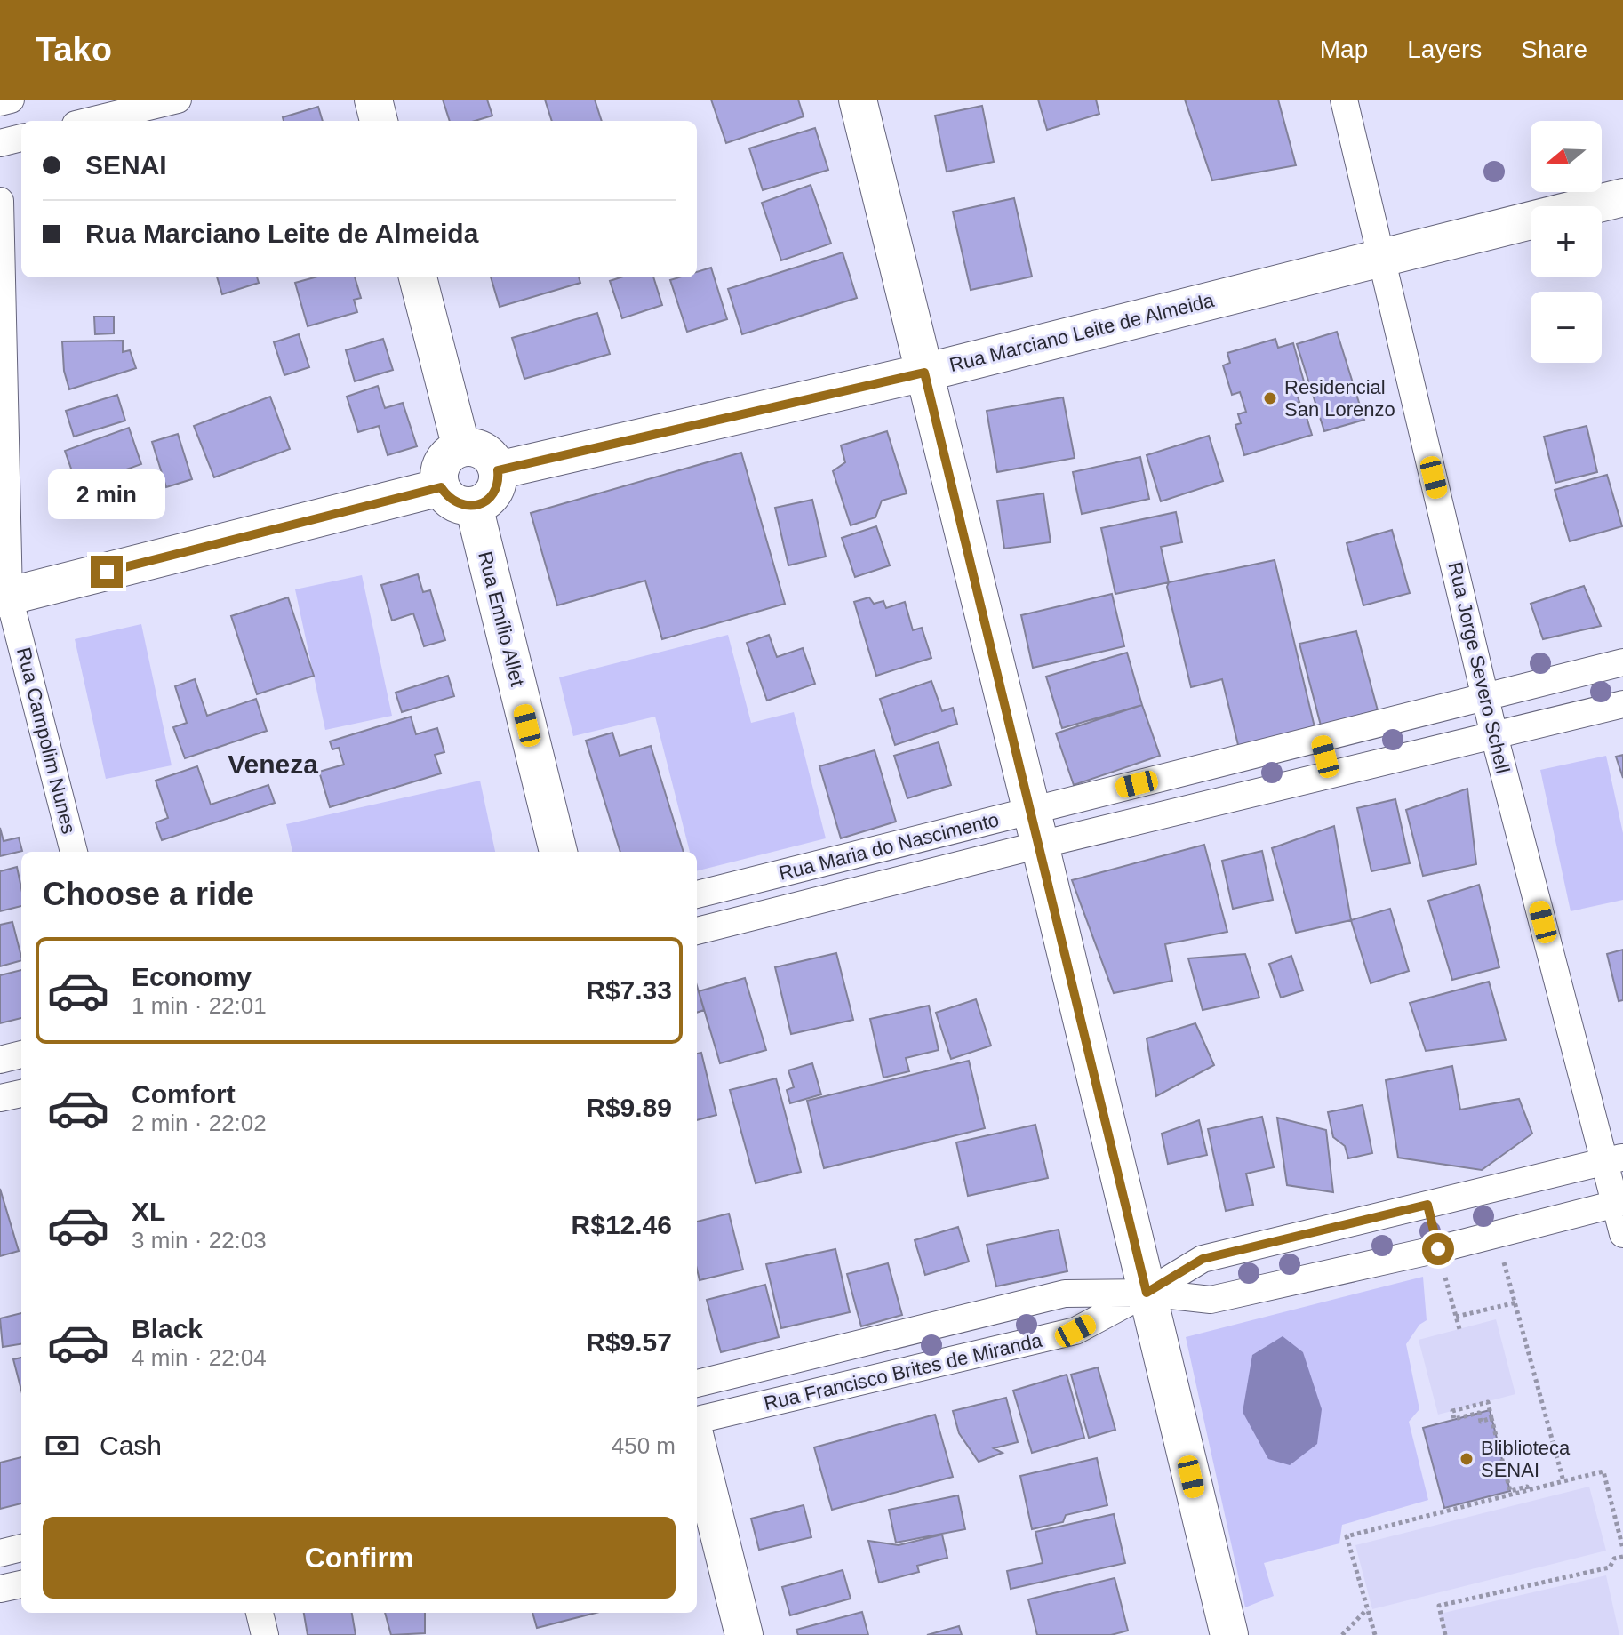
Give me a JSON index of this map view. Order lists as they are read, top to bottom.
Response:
{
  "streets": {
    "street": [
      "Rua Marciano Leite de Almeida",
      "Rua Emílio Allet",
      "Rua Jorge Severo Schell",
      "Rua Campolim Nunes",
      "Rua Maria do Nascimento",
      "Rua Francisco Brites de Miranda"
    ]
  },
  "crossings": [
    ["Rua Marciano Leite de Almeida", "Rua Emílio Allet"],
    ["Rua Marciano Leite de Almeida", "Rua Jorge Severo Schell"],
    ["Rua Jorge Severo Schell", "Rua Maria do Nascimento"],
    ["Rua Jorge Severo Schell", "Rua Francisco Brites de Miranda"]
  ],
  "districts": ["Veneza"],
  "places": ["Residencial San Lorenzo", "Bliblioteca SENAI"],
  "north": "left",
  "page": {
    "header": "Tako",
    "nav": ["Map", "Layers", "Share"],
    "map_buttons": ["+", "−"],
    "banner": ["SENAI", "Rua Marciano Leite de Almeida"],
    "bubble": "2 min",
    "heading": "Choose a ride",
    "list": [
      {
        "name": "Economy",
        "note": "1 min · 22:01",
        "value": "R$7.33"
      },
      {
        "name": "Comfort",
        "note": "2 min · 22:02",
        "value": "R$9.89"
      },
      {
        "name": "XL",
        "note": "3 min · 22:03",
        "value": "R$12.46"
      },
      {
        "name": "Black",
        "note": "4 min · 22:04",
        "value": "R$9.57"
      }
    ],
    "pay": ["Cash", "450 m"],
    "buttons": "Confirm"
  }
}
